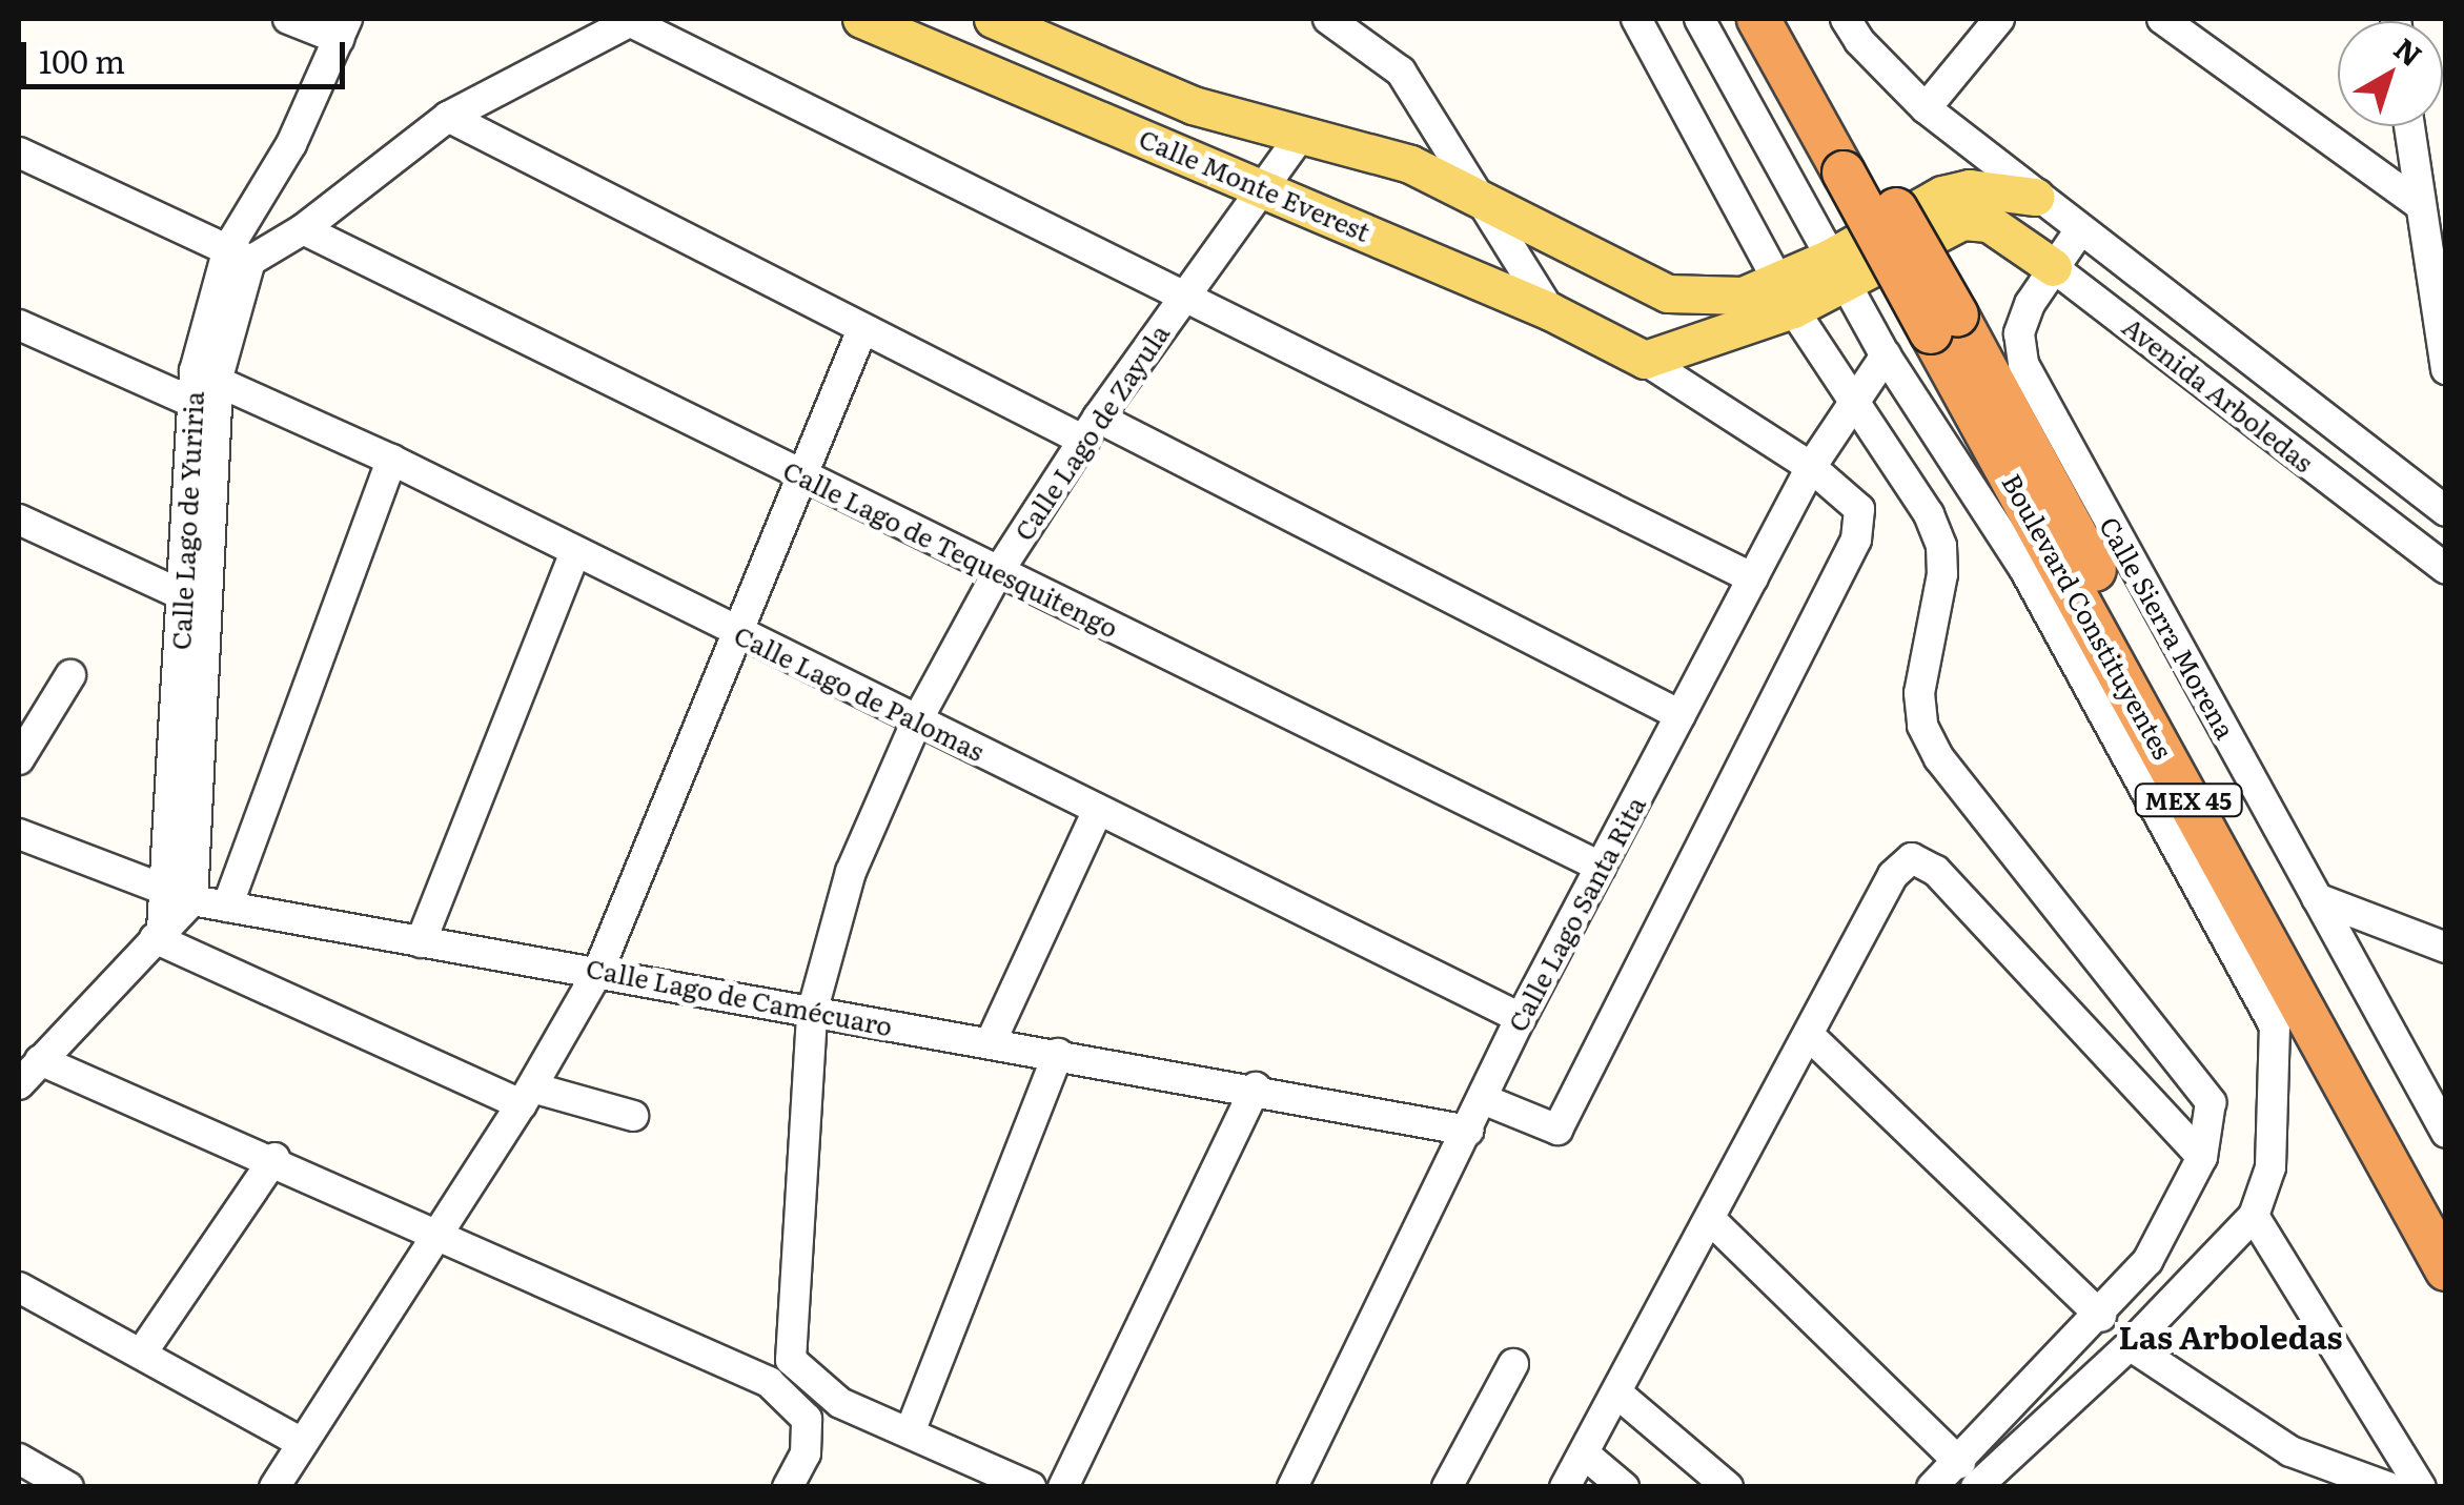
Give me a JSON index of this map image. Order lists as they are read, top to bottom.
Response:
{
  "streets": {
    "highway": ["Boulevard Constituyentes", "MEX 45"],
    "main road": ["Calle Monte Everest", "Avenida Arboledas"],
    "street": [
      "Calle Lago de Zayula",
      "Calle Lago de Yuriria",
      "Calle Lago de Tequesquitengo",
      "Calle Sierra Morena",
      "Calle Lago de Palomas",
      "Calle Lago Santa Rita",
      "Calle Lago de Camécuaro"
    ]
  },
  "crossings": [
    ["Calle Monte Everest", "Avenida Arboledas"],
    ["Calle Monte Everest", "Calle Lago de Zayula"],
    ["Calle Monte Everest", "Calle Lago Santa Rita"],
    ["Avenida Arboledas", "Calle Sierra Morena"],
    ["Calle Lago de Zayula", "Calle Lago de Tequesquitengo"],
    ["Calle Lago de Zayula", "Calle Lago de Palomas"],
    ["Calle Lago de Zayula", "Calle Lago de Camécuaro"],
    ["Calle Lago de Yuriria", "Calle Lago de Palomas"],
    ["Calle Lago de Yuriria", "Calle Lago de Camécuaro"],
    ["Calle Lago de Tequesquitengo", "Calle Lago Santa Rita"],
    ["Calle Lago de Palomas", "Calle Lago Santa Rita"],
    ["Calle Lago Santa Rita", "Calle Lago de Camécuaro"]
  ],
  "districts": ["Las Arboledas"],
  "scale_bar": "100 m",
  "north": "top right"
}
